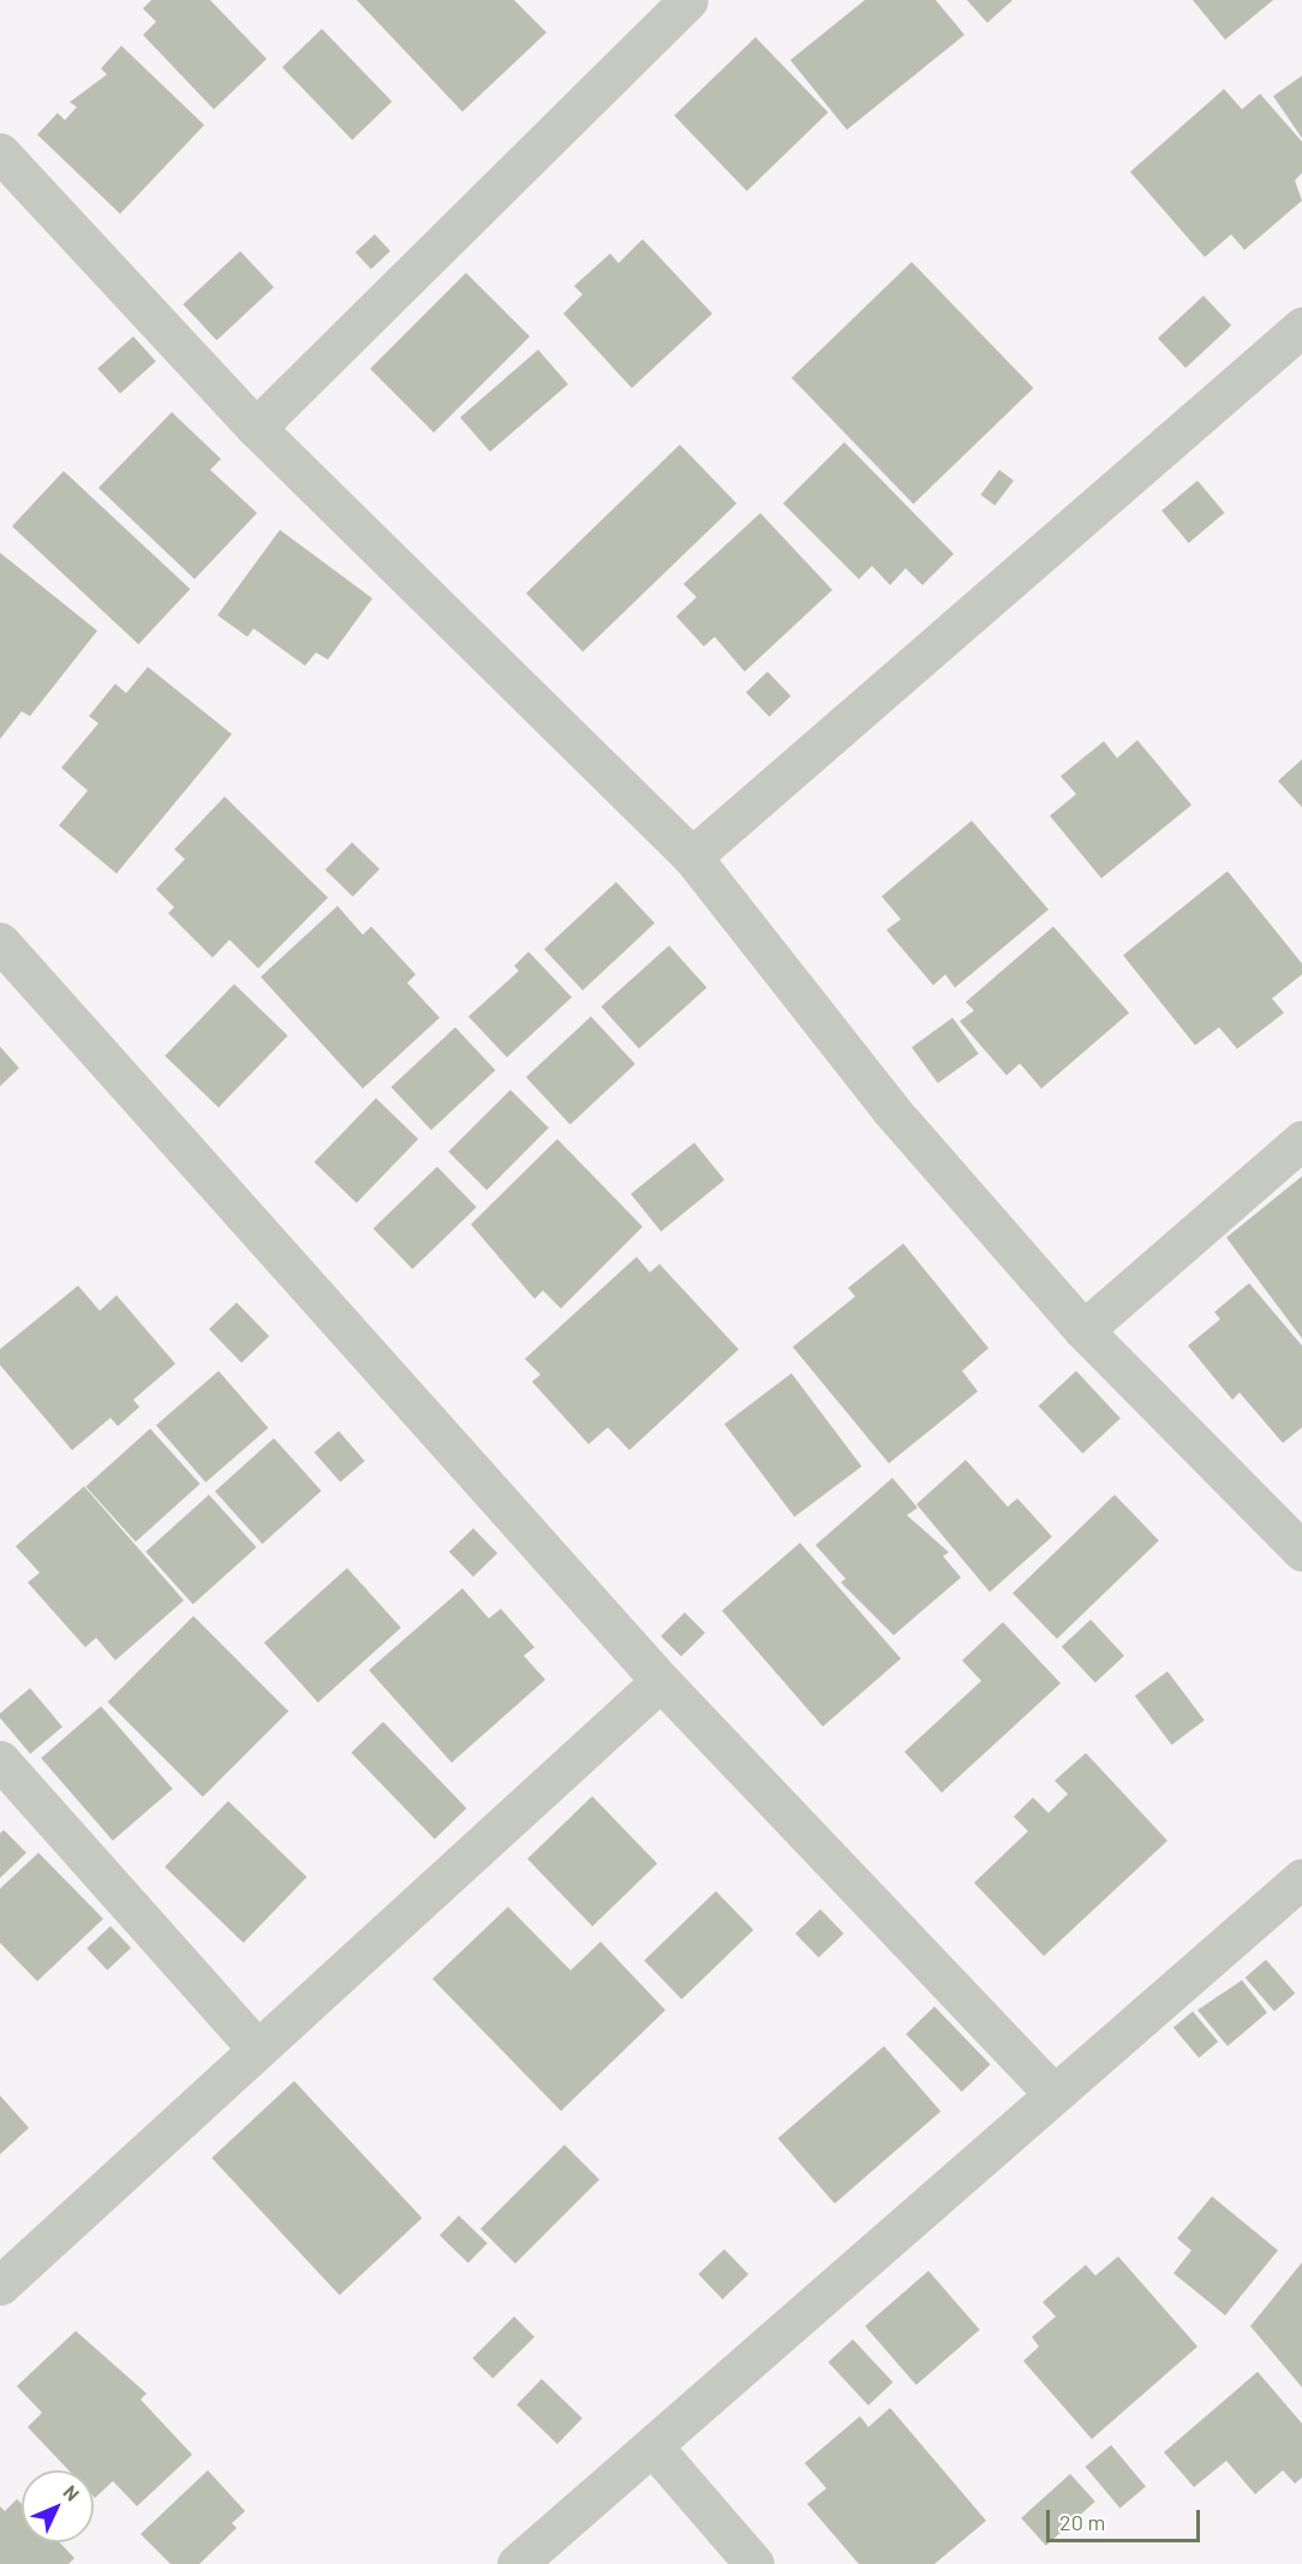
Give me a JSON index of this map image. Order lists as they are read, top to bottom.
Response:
{
  "scale_bar": "20 m",
  "north": "top right"
}
